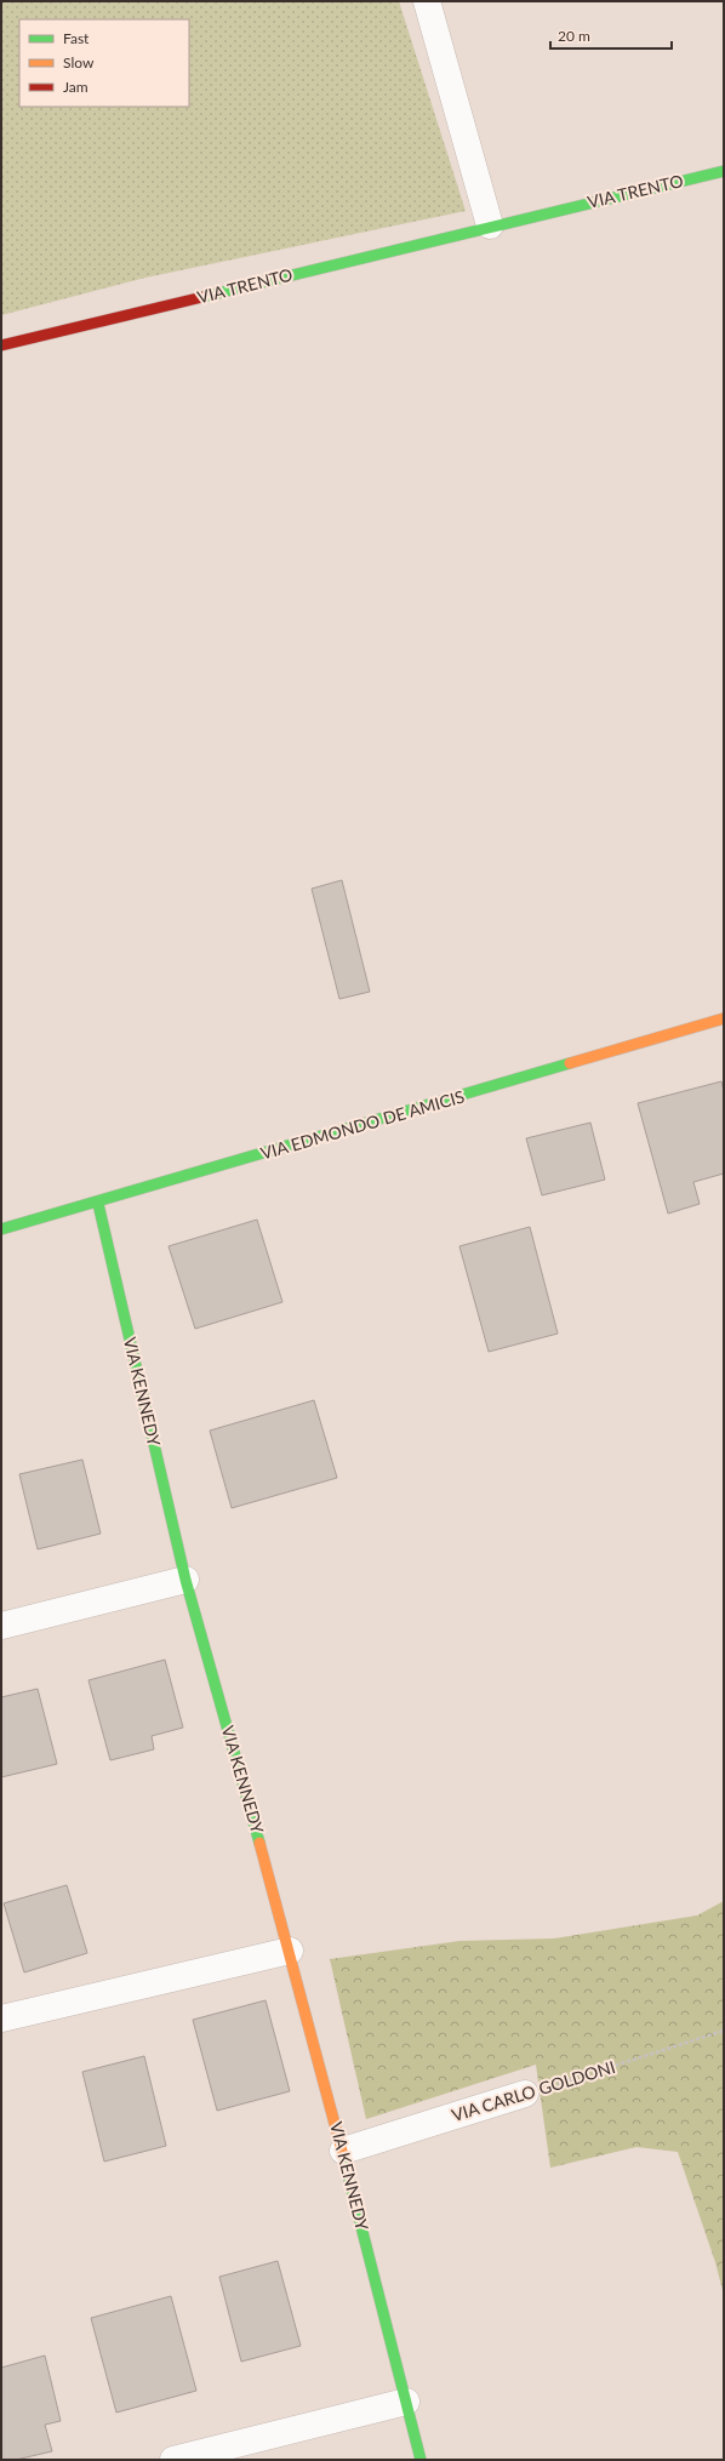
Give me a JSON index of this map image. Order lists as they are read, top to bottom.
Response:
{
  "streets": {
    "street": [
      "VIA TRENTO",
      "VIA EDMONDO DE AMICIS",
      "VIA KENNEDY",
      "VIA CARLO GOLDONI"
    ]
  },
  "crossings": [
    ["VIA EDMONDO DE AMICIS", "VIA KENNEDY"],
    ["VIA KENNEDY", "VIA CARLO GOLDONI"]
  ],
  "legend": ["Fast", "Slow", "Jam"],
  "scale_bar": "20 m"
}
